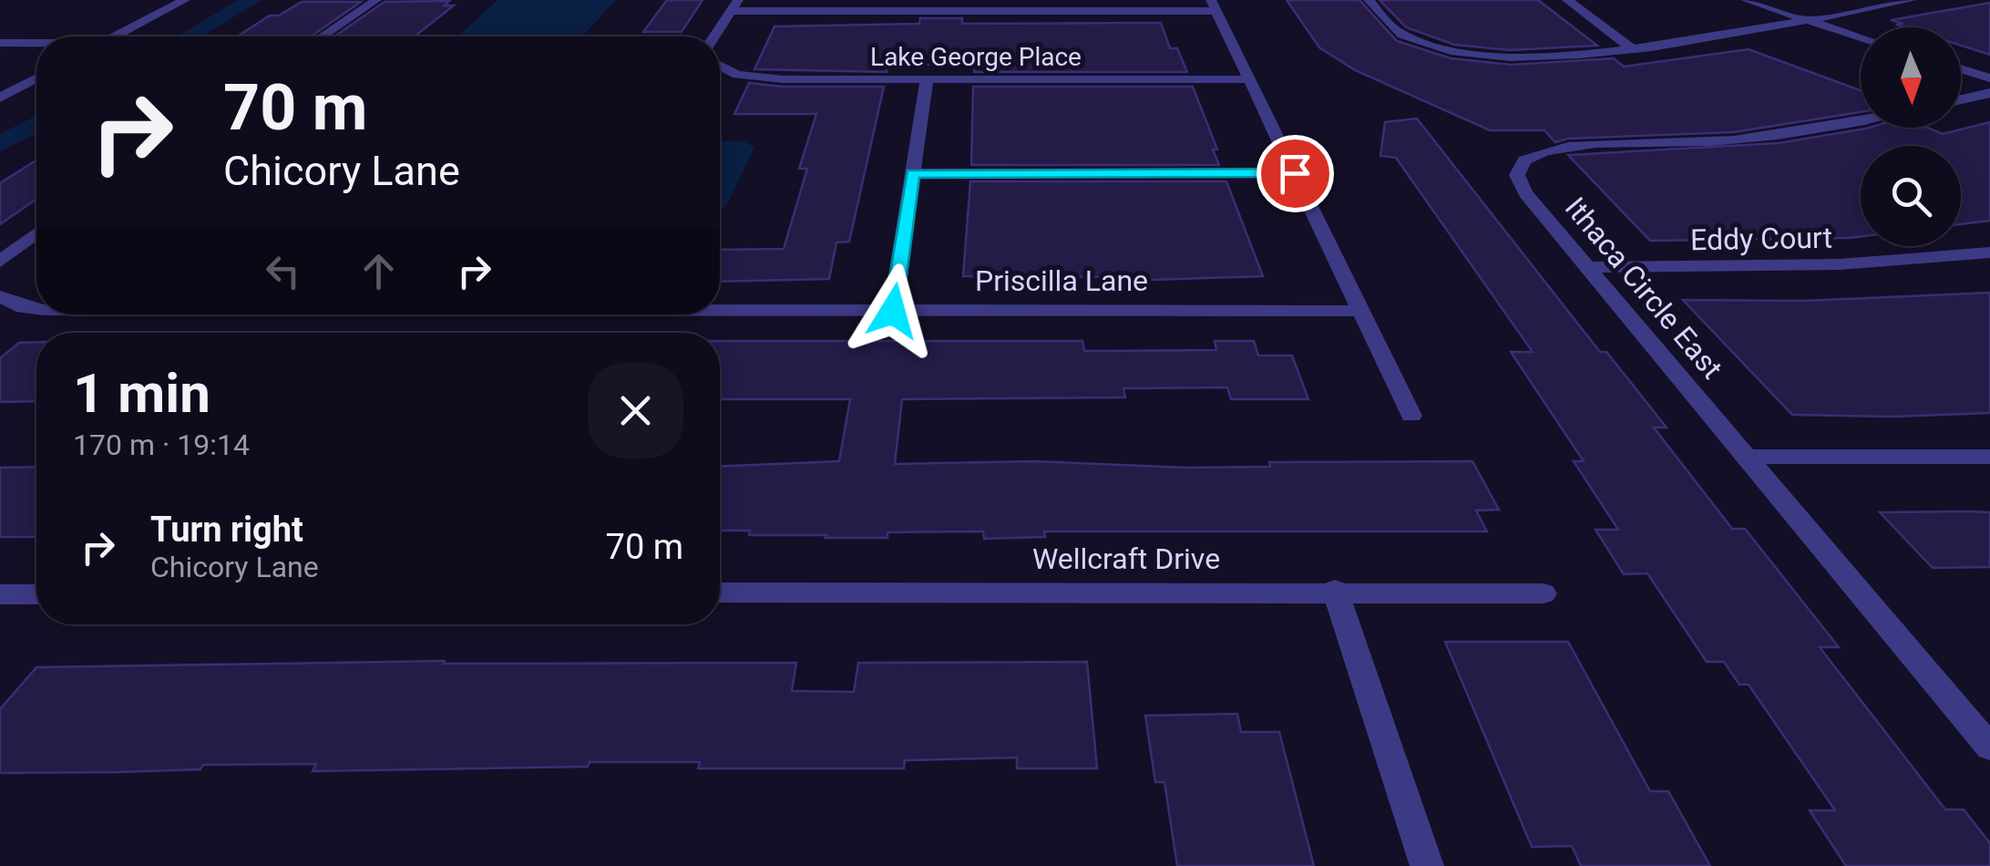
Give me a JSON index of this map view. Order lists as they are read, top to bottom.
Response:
{
  "streets": {
    "street": [
      "Lake George Place",
      "Eddy Court",
      "Priscilla Lane",
      "Ithaca Circle East",
      "Wellcraft Drive"
    ]
  },
  "crossings": [
    ["Eddy Court", "Ithaca Circle East"]
  ],
  "north": "bottom",
  "page": {
    "turn": ["70 m", "Chicory Lane"],
    "heading": ["1 min", "170 m · 19:14"],
    "list": [
      {
        "name": "Turn right",
        "note": "Chicory Lane",
        "value": "70 m"
      }
    ]
  }
}
